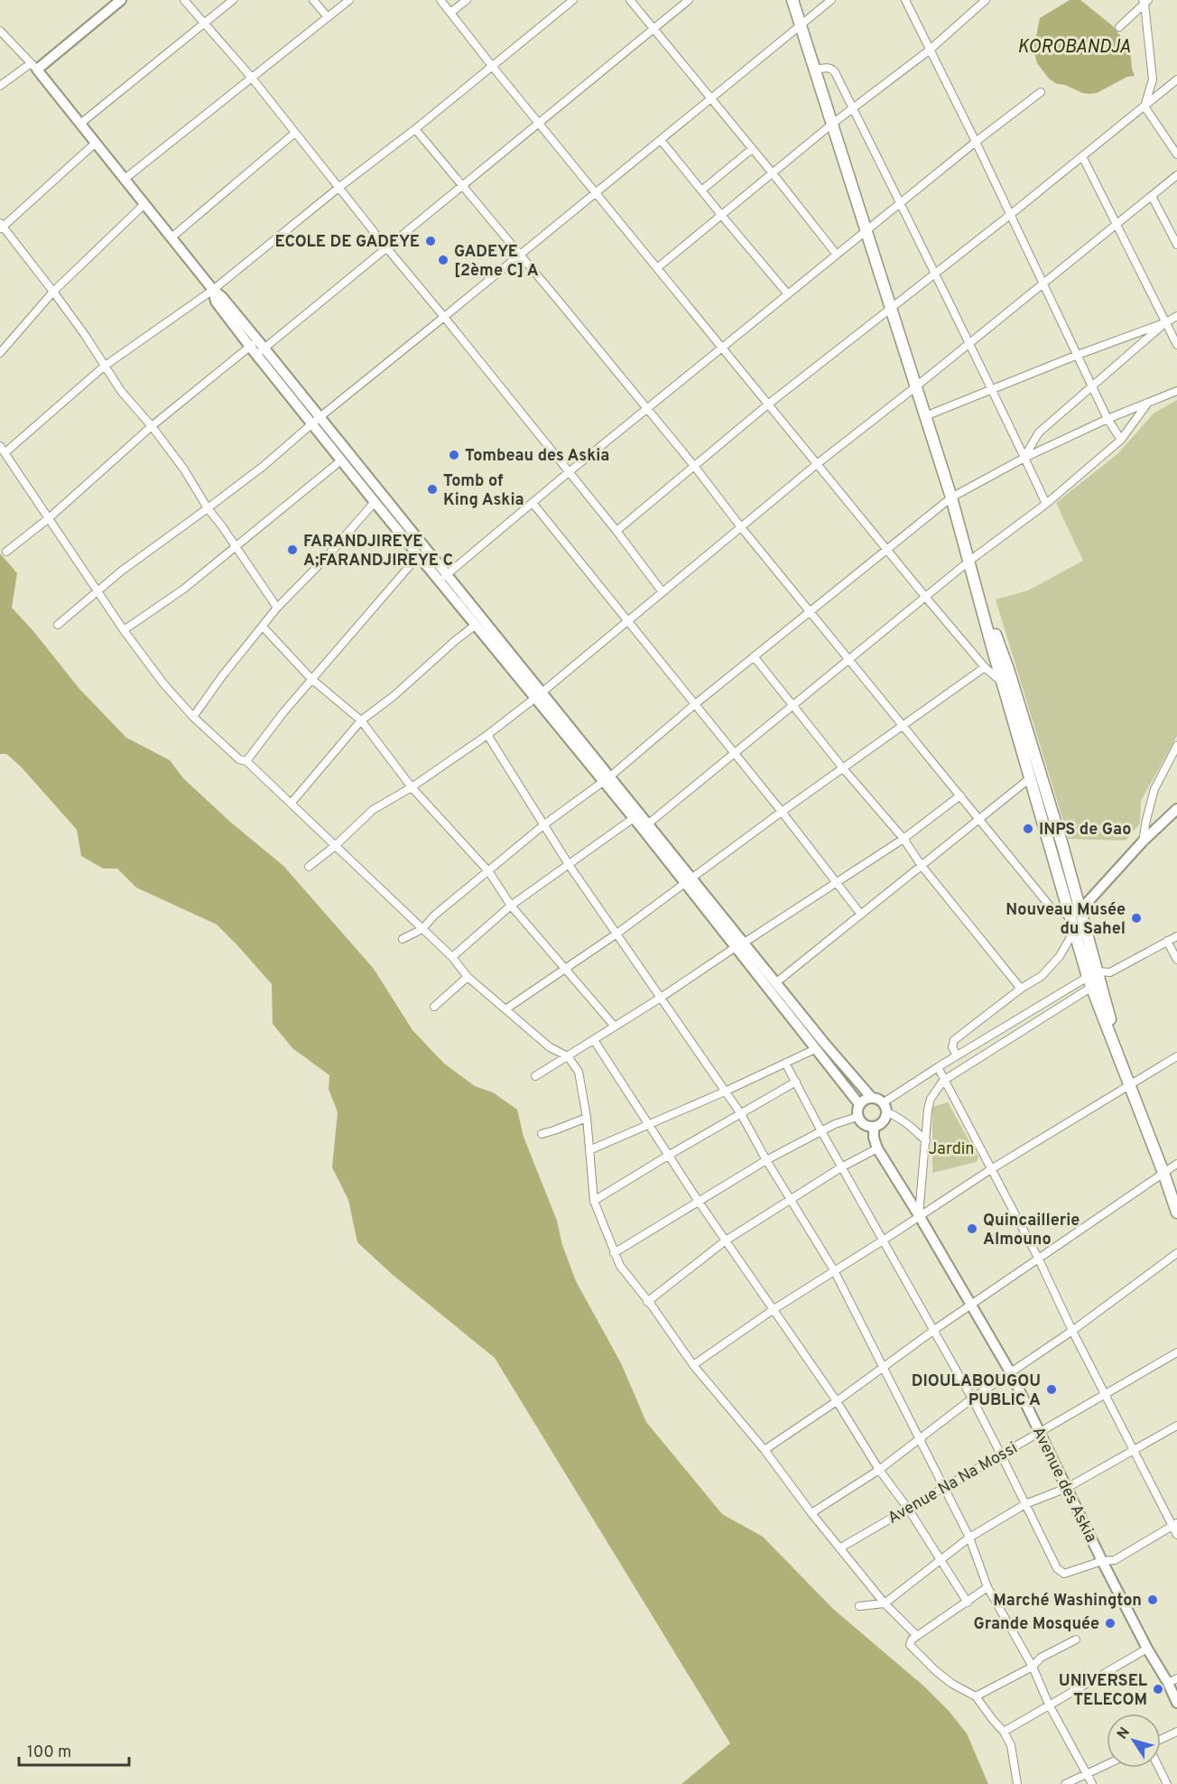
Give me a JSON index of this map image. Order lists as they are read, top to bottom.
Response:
{
  "streets": {
    "street": ["Avenue Na Na Mossi", "Avenue des Askia"]
  },
  "crossings": [
    ["Avenue Na Na Mossi", "Avenue des Askia"]
  ],
  "water": ["KOROBANDJA"],
  "parks": ["Jardin"],
  "places": [
    "ECOLE DE GADEYE",
    "GADEYE [2ème C] A",
    "Tombeau des Askia",
    "Tomb of King Askia",
    "FARANDJIREYE A;FARANDJIREYE C",
    "INPS de Gao",
    "Nouveau Musée du Sahel",
    "Quincaillerie Almouno",
    "DIOULABOUGOU PUBLIC A",
    "Marché Washington",
    "Grande Mosquée",
    "UNIVERSEL TELECOM"
  ],
  "scale_bar": "100 m",
  "north": "top left"
}
